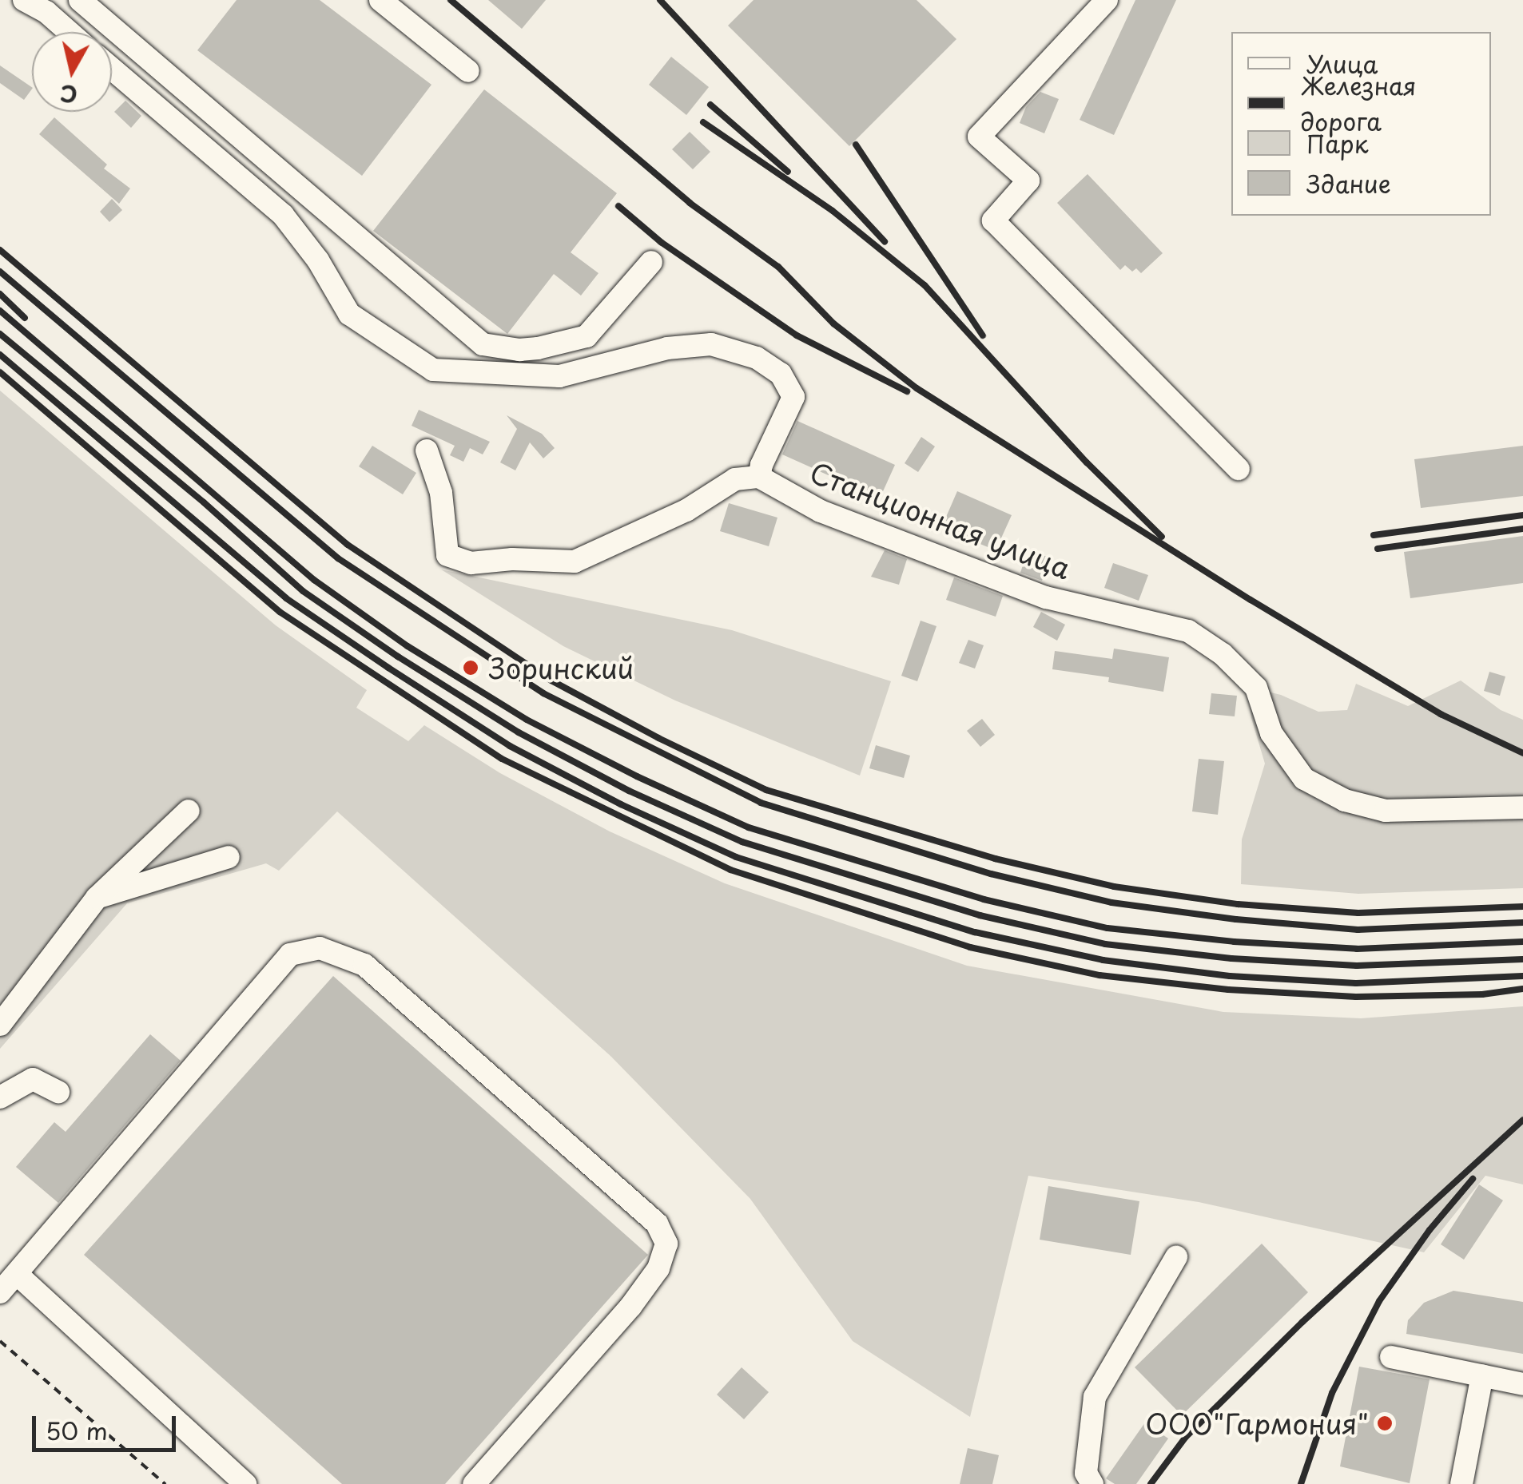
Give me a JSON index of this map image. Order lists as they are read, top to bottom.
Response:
{
  "streets": {
    "street": ["Станционная улица"]
  },
  "places": ["Зоринский", "ООО\"Гармония\""],
  "legend": [
    "Улица",
    "Железная дорога",
    "Парк",
    "Здание"
  ],
  "scale_bar": "50 m",
  "north": "bottom"
}
